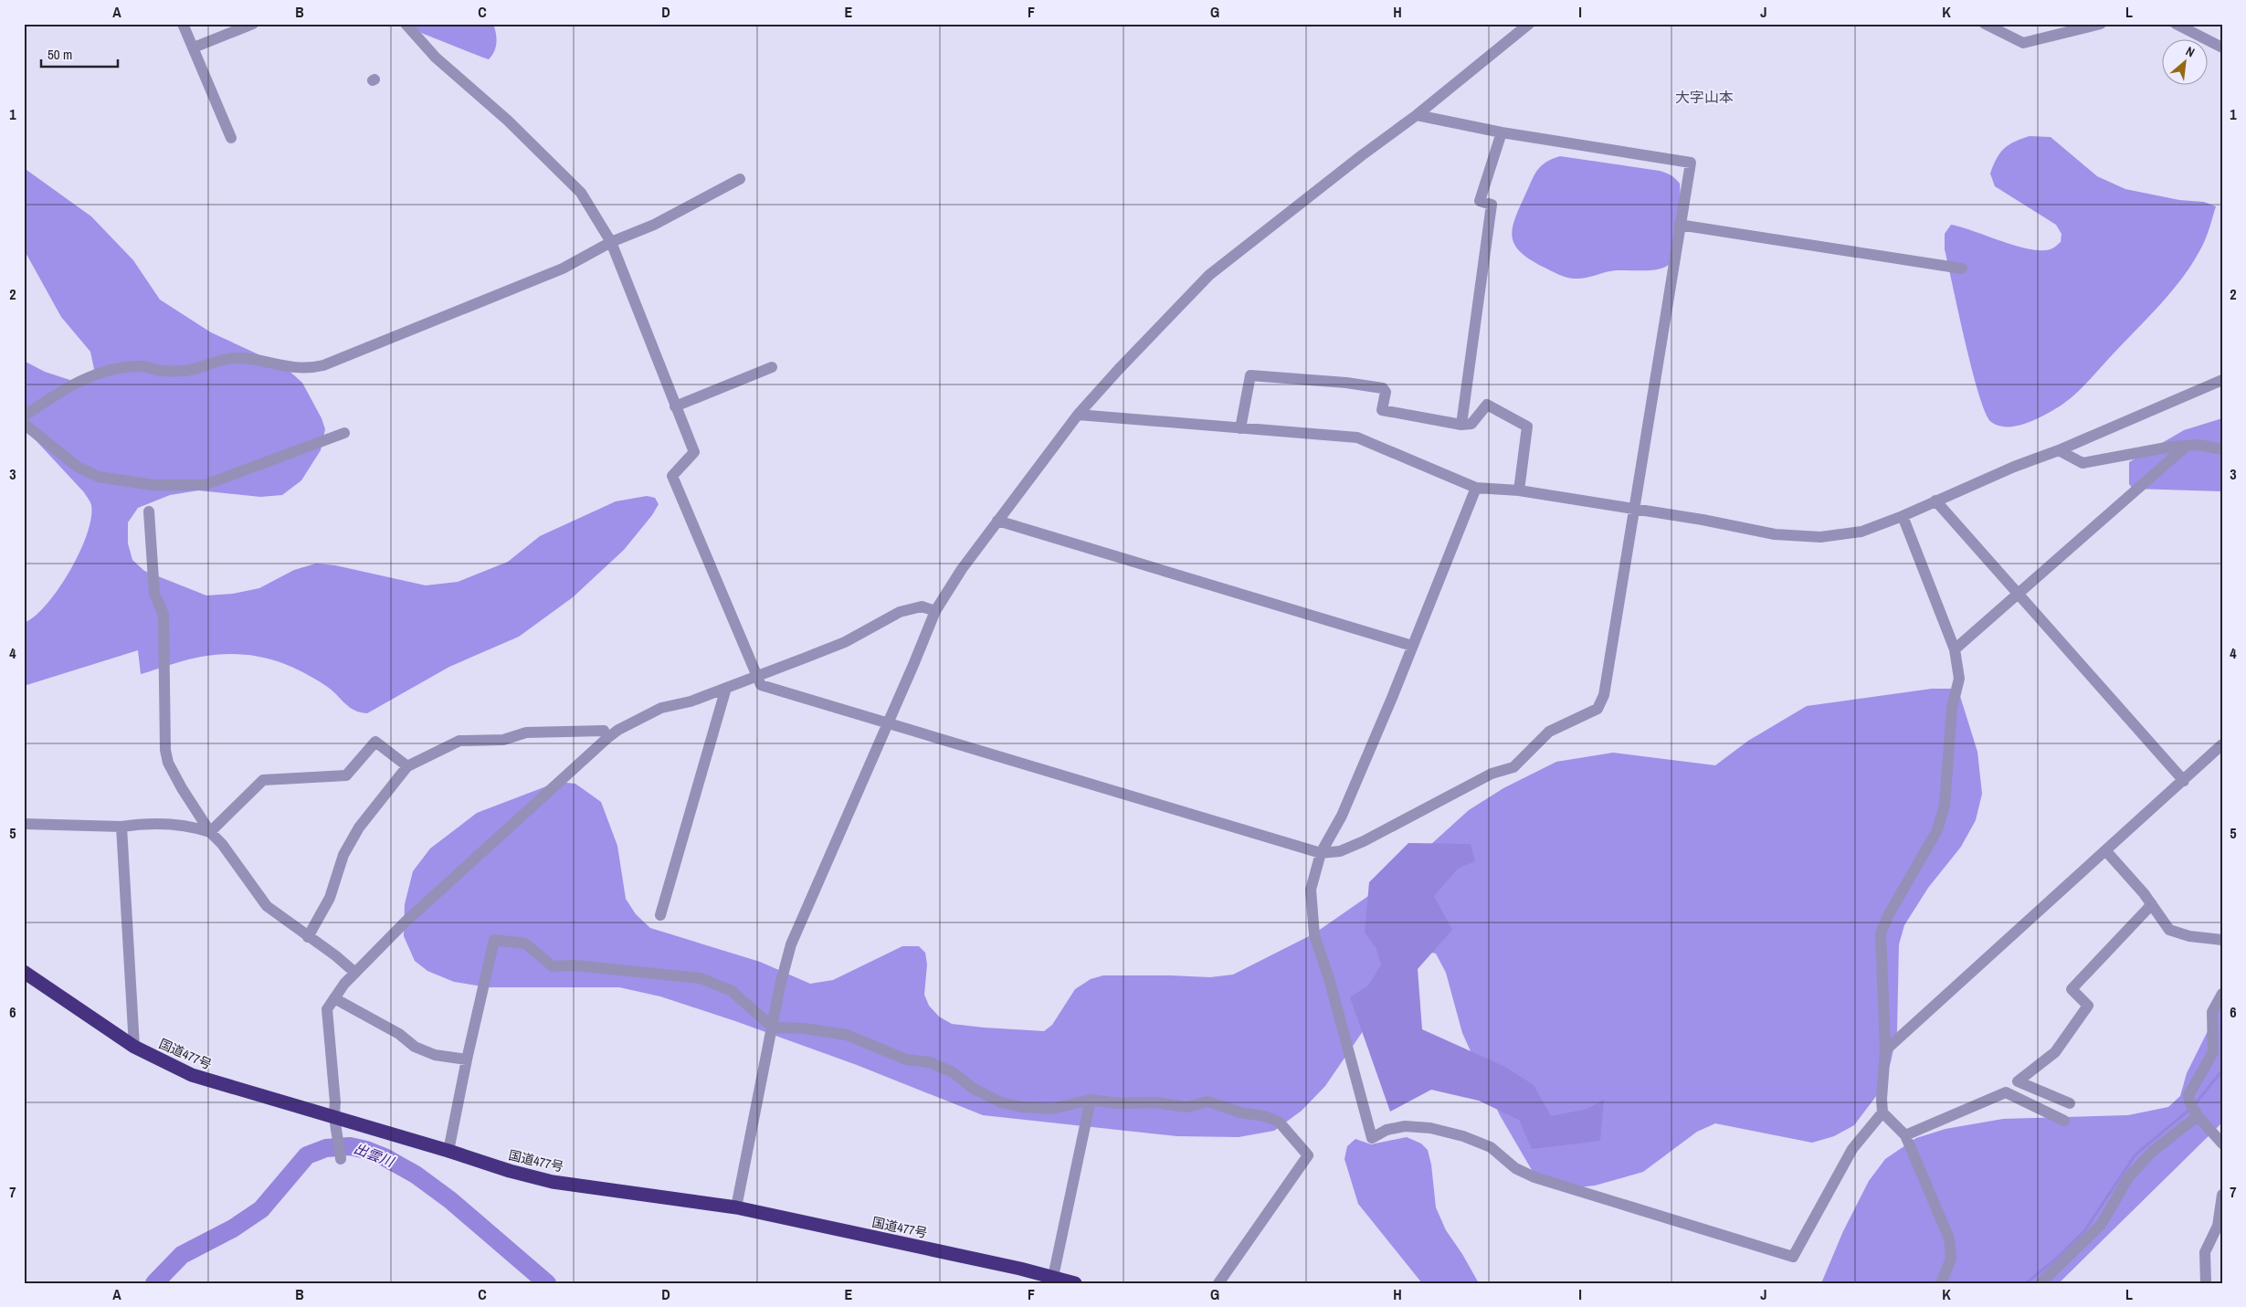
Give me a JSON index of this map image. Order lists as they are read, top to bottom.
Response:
{
  "streets": {
    "highway": ["国道477号"]
  },
  "districts": ["大字山本"],
  "water": ["出雲川"],
  "scale_bar": "50 m",
  "north": "top right",
  "grid": {
    "columns": [
      "A",
      "B",
      "C",
      "D",
      "E",
      "F",
      "G",
      "H",
      "I",
      "J",
      "K",
      "L"
    ],
    "rows": [
      "1",
      "2",
      "3",
      "4",
      "5",
      "6",
      "7"
    ]
  }
}
